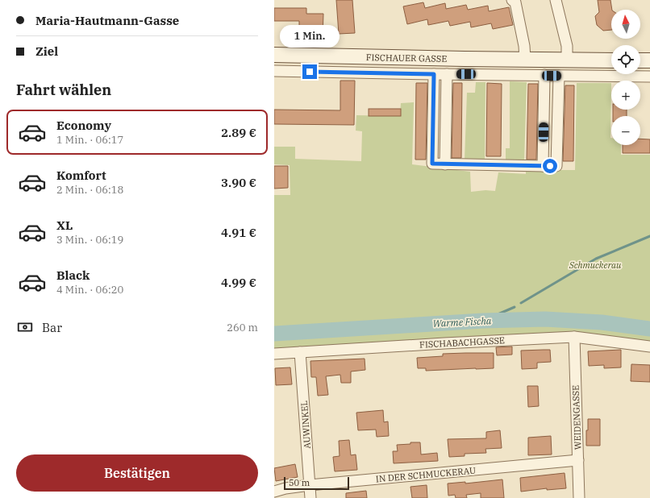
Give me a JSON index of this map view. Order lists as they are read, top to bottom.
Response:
{
  "streets": {
    "main road": ["FISCHAUER GASSE"],
    "street": [
      "FISCHABACHGASSE",
      "WEIDENGASSE",
      "AUWINKEL",
      "IN DER SCHMUCKERAU"
    ]
  },
  "crossings": [
    ["FISCHABACHGASSE", "WEIDENGASSE"],
    ["FISCHABACHGASSE", "AUWINKEL"],
    ["WEIDENGASSE", "IN DER SCHMUCKERAU"],
    ["AUWINKEL", "IN DER SCHMUCKERAU"]
  ],
  "water": ["Warme Fischa"],
  "parks": ["Schmuckerau"],
  "scale_bar": "50 m",
  "north": "top",
  "page": {
    "banner": ["Maria-Hautmann-Gasse", "Ziel"],
    "map_buttons": ["+", "−"],
    "bubble": "1 Min.",
    "heading": "Fahrt wählen",
    "list": [
      {
        "name": "Economy",
        "note": "1 Min. · 06:17",
        "value": "2.89 €"
      },
      {
        "name": "Komfort",
        "note": "2 Min. · 06:18",
        "value": "3.90 €"
      },
      {
        "name": "XL",
        "note": "3 Min. · 06:19",
        "value": "4.91 €"
      },
      {
        "name": "Black",
        "note": "4 Min. · 06:20",
        "value": "4.99 €"
      }
    ],
    "pay": ["Bar", "260 m"],
    "buttons": "Bestätigen",
    "scale": "50 m"
  }
}
